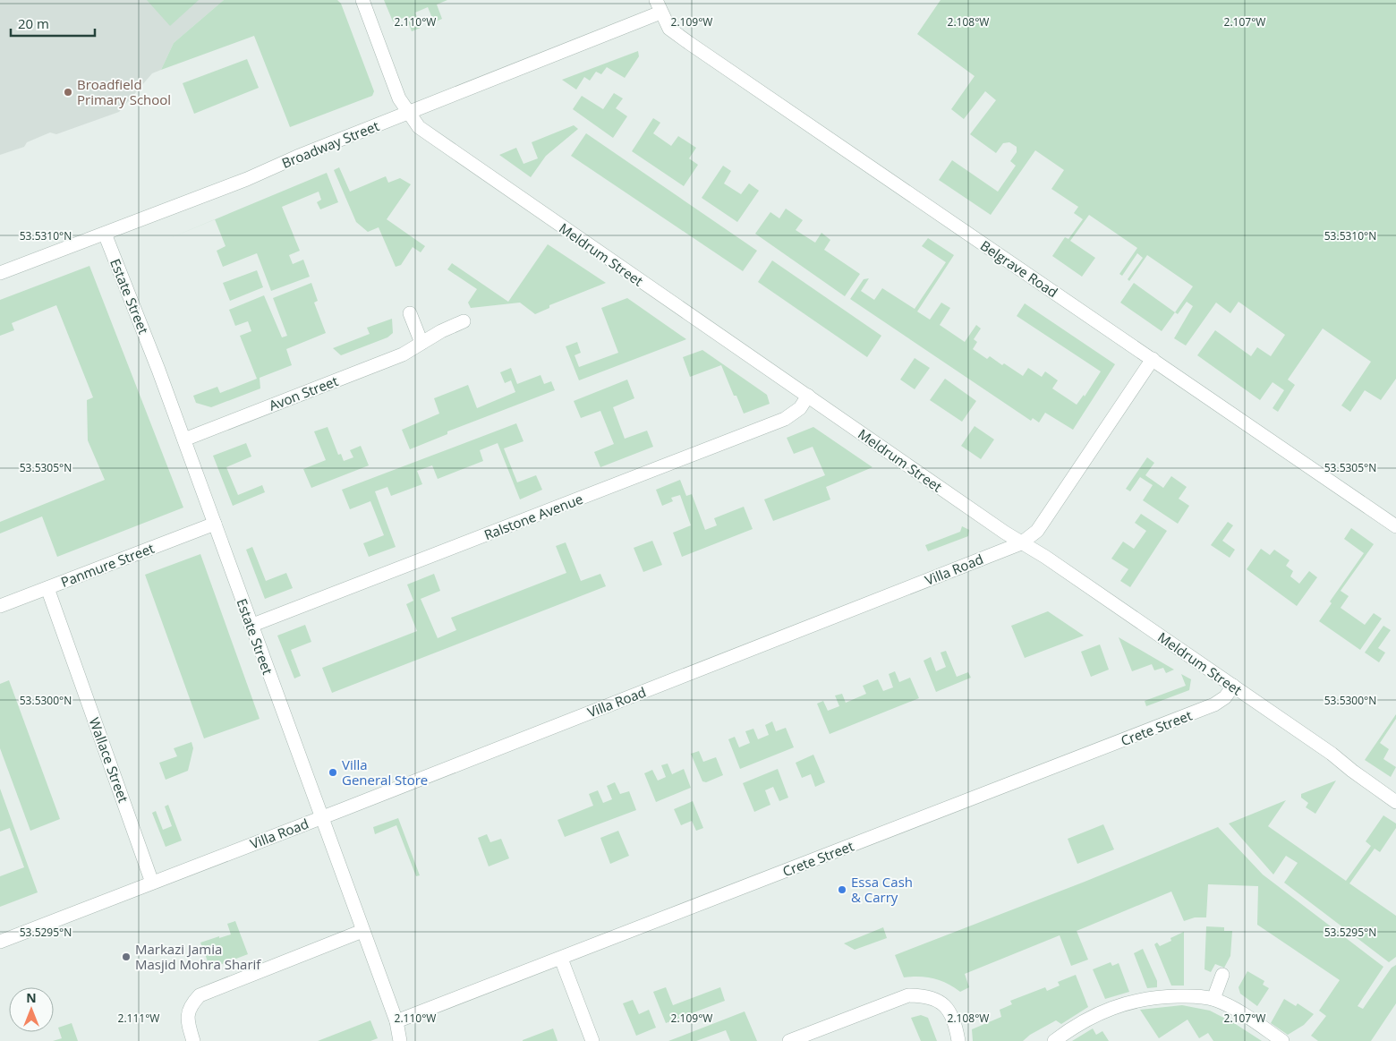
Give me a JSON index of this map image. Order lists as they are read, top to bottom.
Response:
{
  "streets": {
    "street": [
      "Broadway Street",
      "Meldrum Street",
      "Belgrave Road",
      "Estate Street",
      "Avon Street",
      "Ralstone Avenue",
      "Panmure Street",
      "Villa Road",
      "Crete Street",
      "Wallace Street"
    ]
  },
  "crossings": [
    ["Broadway Street", "Meldrum Street"],
    ["Broadway Street", "Belgrave Road"],
    ["Broadway Street", "Estate Street"],
    ["Meldrum Street", "Ralstone Avenue"],
    ["Meldrum Street", "Villa Road"],
    ["Meldrum Street", "Crete Street"],
    ["Belgrave Road", "Villa Road"],
    ["Estate Street", "Avon Street"],
    ["Estate Street", "Ralstone Avenue"],
    ["Estate Street", "Panmure Street"],
    ["Estate Street", "Villa Road"],
    ["Estate Street", "Crete Street"],
    ["Panmure Street", "Wallace Street"],
    ["Villa Road", "Wallace Street"]
  ],
  "places": [
    "Broadfield Primary School",
    "Villa General Store",
    "Essa Cash & Carry",
    "Markazi Jamia Masjid Mohra Sharif"
  ],
  "scale_bar": "20 m",
  "north": "top",
  "coordinates": [
    "2.110°W",
    "2.109°W",
    "2.108°W",
    "2.107°W",
    "53.5310°N",
    "53.5305°N",
    "53.5300°N",
    "53.5295°N",
    "2.111°W"
  ]
}
